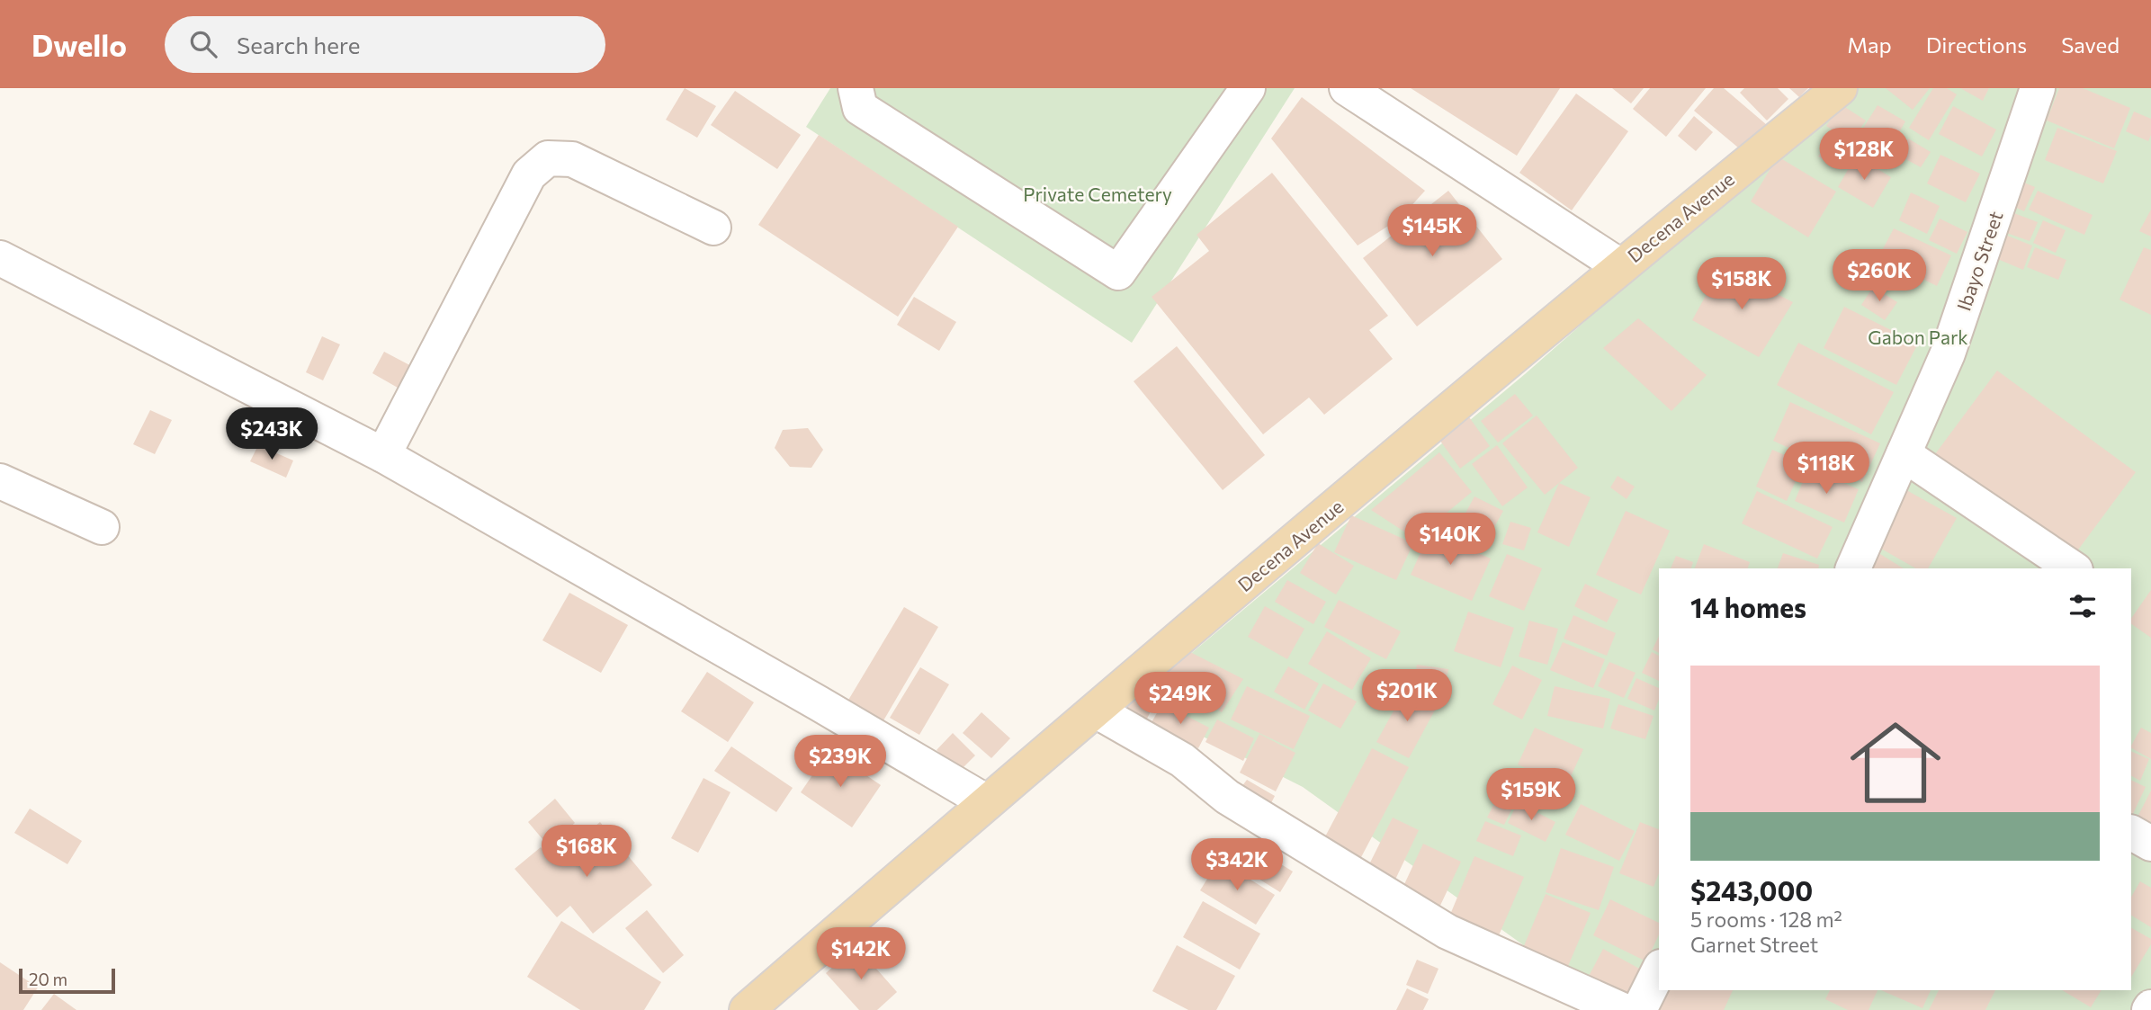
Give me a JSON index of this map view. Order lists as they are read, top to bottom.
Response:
{
  "streets": {
    "main road": ["Decena Avenue"],
    "street": ["Ibayo Street"]
  },
  "parks": ["Private Cemetery", "Gabon Park"],
  "scale_bar": "20 m",
  "page": {
    "header": "Dwello",
    "search": "Search here",
    "nav": ["Map", "Directions", "Saved"],
    "price": [
      "$128K",
      "$145K",
      "$260K",
      "$158K",
      "$243K",
      "$118K",
      "$140K",
      "$201K",
      "$249K",
      "$239K",
      "$159K",
      "$168K",
      "$342K",
      "$142K"
    ],
    "heading": "14 homes",
    "list": [
      {
        "name": "$243,000",
        "note": "5 rooms · 128 m² · Garnet Street"
      }
    ],
    "scale": "20 m"
  }
}
